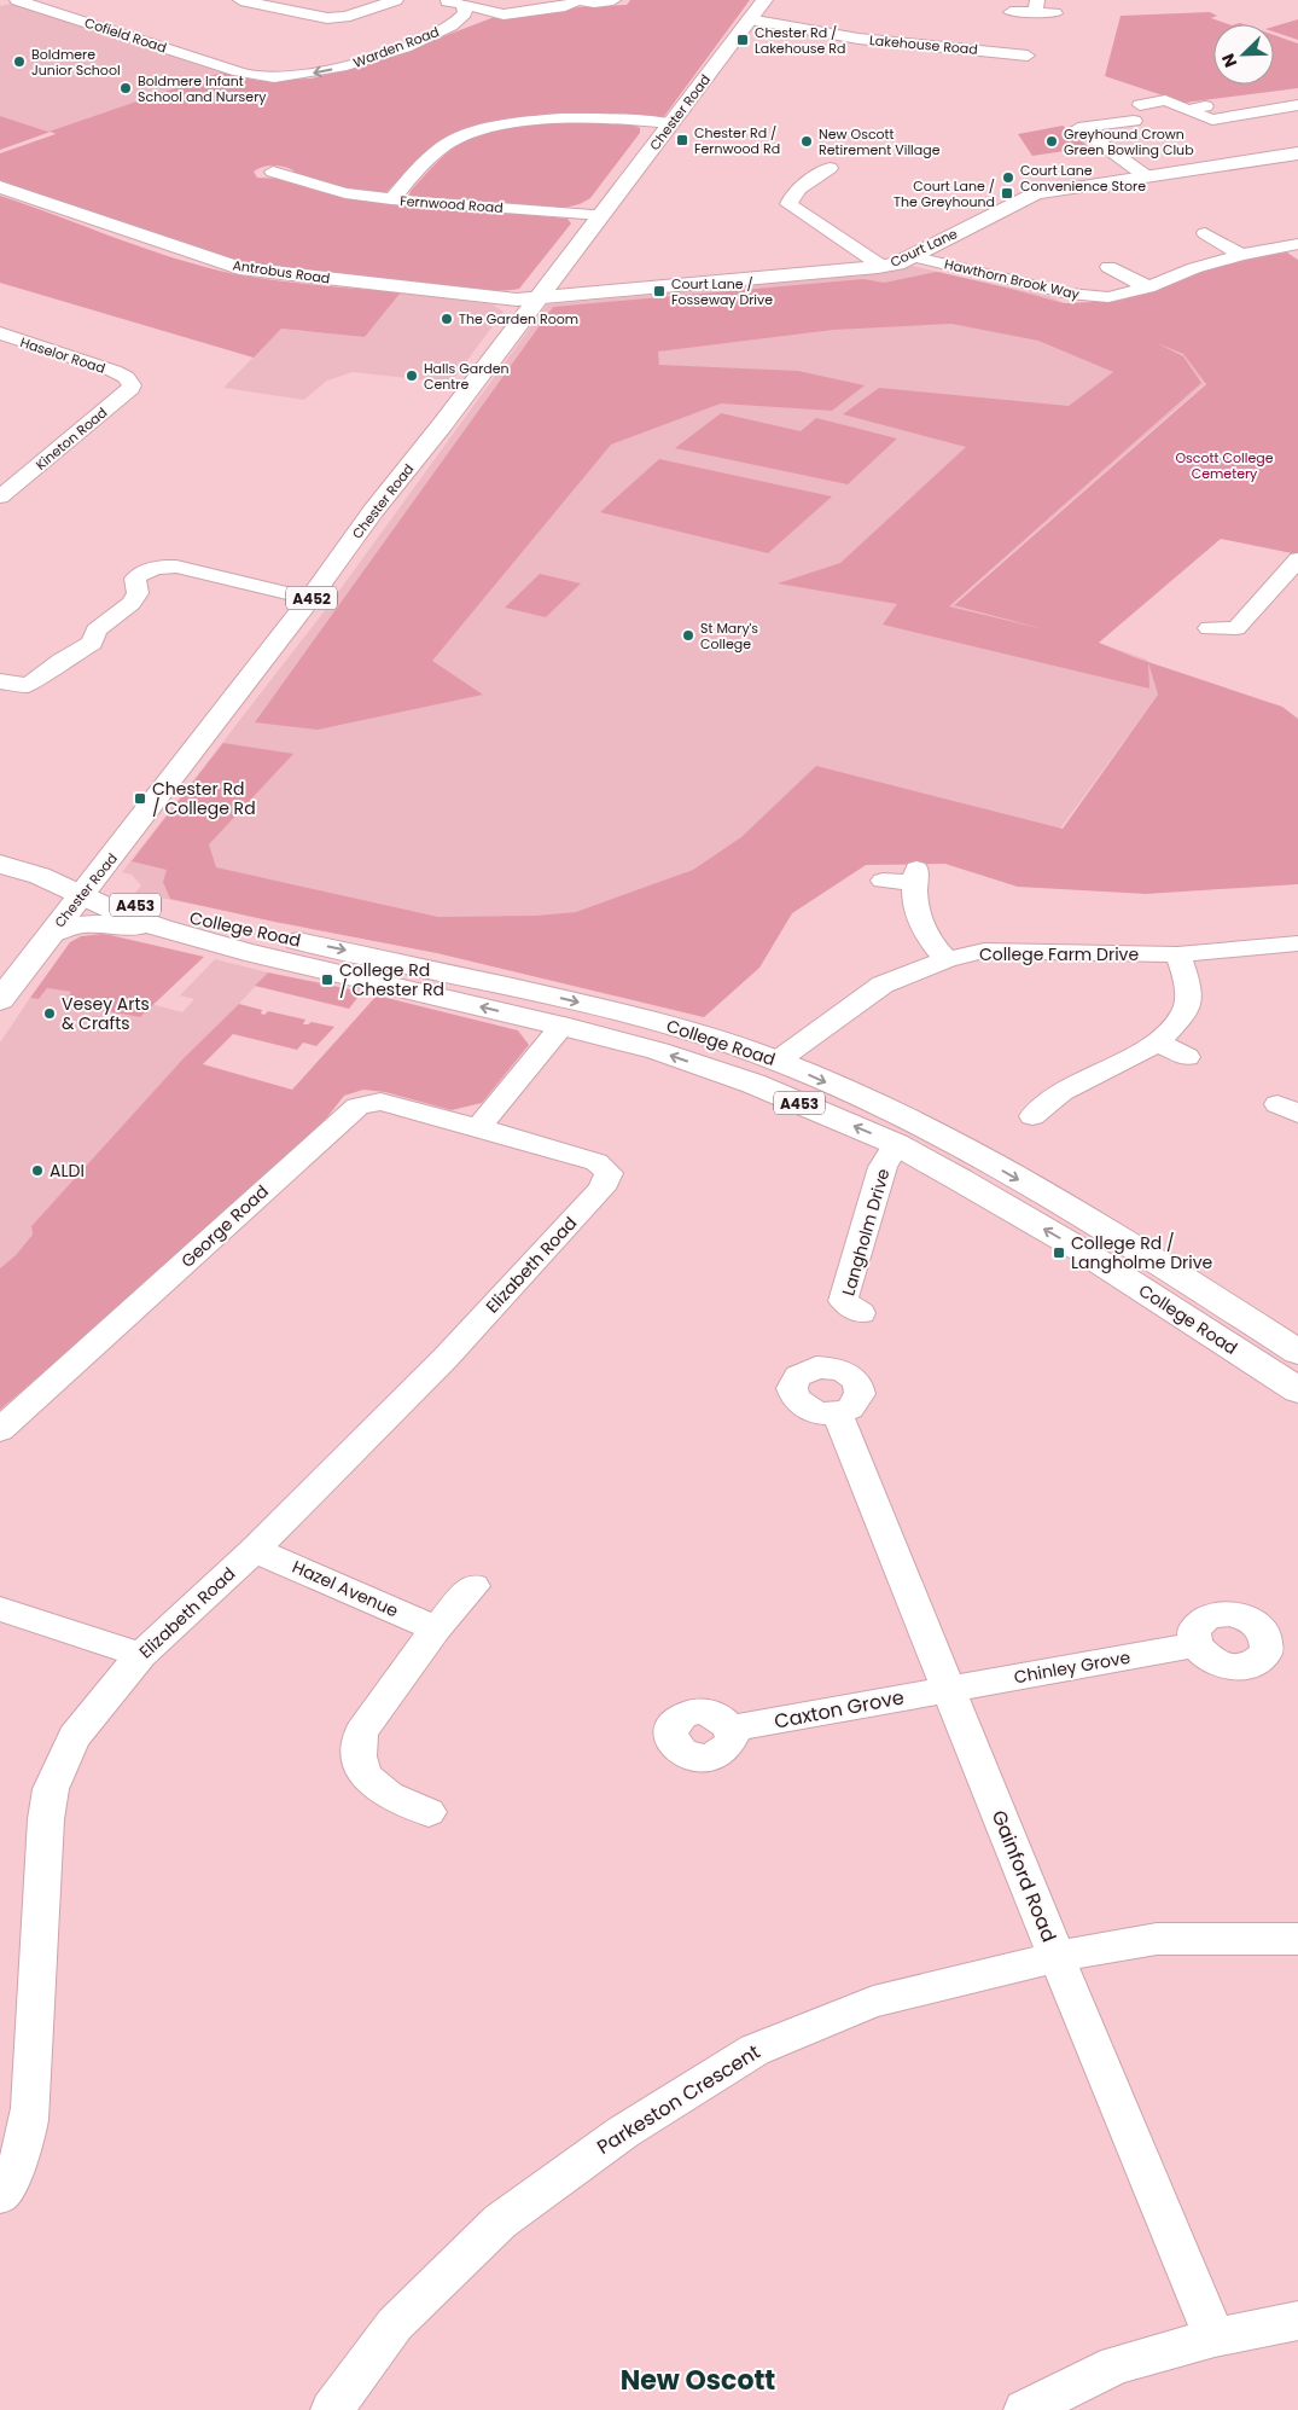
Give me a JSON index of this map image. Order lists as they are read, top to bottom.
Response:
{
  "streets": {
    "main road": [
      "Chester Road",
      "Court Lane",
      "Antrobus Road",
      "A452",
      "A453",
      "College Road"
    ],
    "street": [
      "Cofield Road",
      "Lakehouse Road",
      "Warden Road",
      "Fernwood Road",
      "Hawthorn Brook Way",
      "Haselor Road",
      "Kineton Road",
      "College Farm Drive",
      "George Road",
      "Langholm Drive",
      "Elizabeth Road",
      "Hazel Avenue",
      "Chinley Grove",
      "Caxton Grove",
      "Gainford Road",
      "Parkeston Crescent"
    ]
  },
  "crossings": [
    ["Cofield Road", "Warden Road"],
    ["Lakehouse Road", "Chester Road"],
    ["Chester Road", "Fernwood Road"],
    ["Chester Road", "Court Lane"],
    ["Chester Road", "Antrobus Road"],
    ["Chester Road", "College Road"],
    ["Court Lane", "Antrobus Road"],
    ["Court Lane", "Hawthorn Brook Way"],
    ["Haselor Road", "Kineton Road"],
    ["College Road", "College Farm Drive"],
    ["College Road", "Langholm Drive"],
    ["George Road", "Elizabeth Road"],
    ["Elizabeth Road", "Hazel Avenue"],
    ["Chinley Grove", "Caxton Grove"],
    ["Chinley Grove", "Gainford Road"],
    ["Caxton Grove", "Gainford Road"],
    ["Gainford Road", "Parkeston Crescent"]
  ],
  "districts": ["New Oscott"],
  "parks": ["Oscott College Cemetery"],
  "places": {
    "transit": [
      "Chester Rd / Lakehouse Rd",
      "Chester Rd / Fernwood Rd",
      "Court Lane / The Greyhound",
      "Court Lane / Fosseway Drive",
      "Chester Rd / College Rd",
      "College Rd / Chester Rd",
      "College Rd / Langholme Drive"
    ],
    "other": [
      "Boldmere Junior School",
      "Boldmere Infant School and Nursery",
      "New Oscott Retirement Village",
      "Greyhound Crown Green Bowling Club",
      "Court Lane Convenience Store",
      "The Garden Room",
      "Halls Garden Centre",
      "St Mary's College",
      "Vesey Arts & Crafts",
      "ALDI"
    ]
  },
  "north": "bottom left"
}
